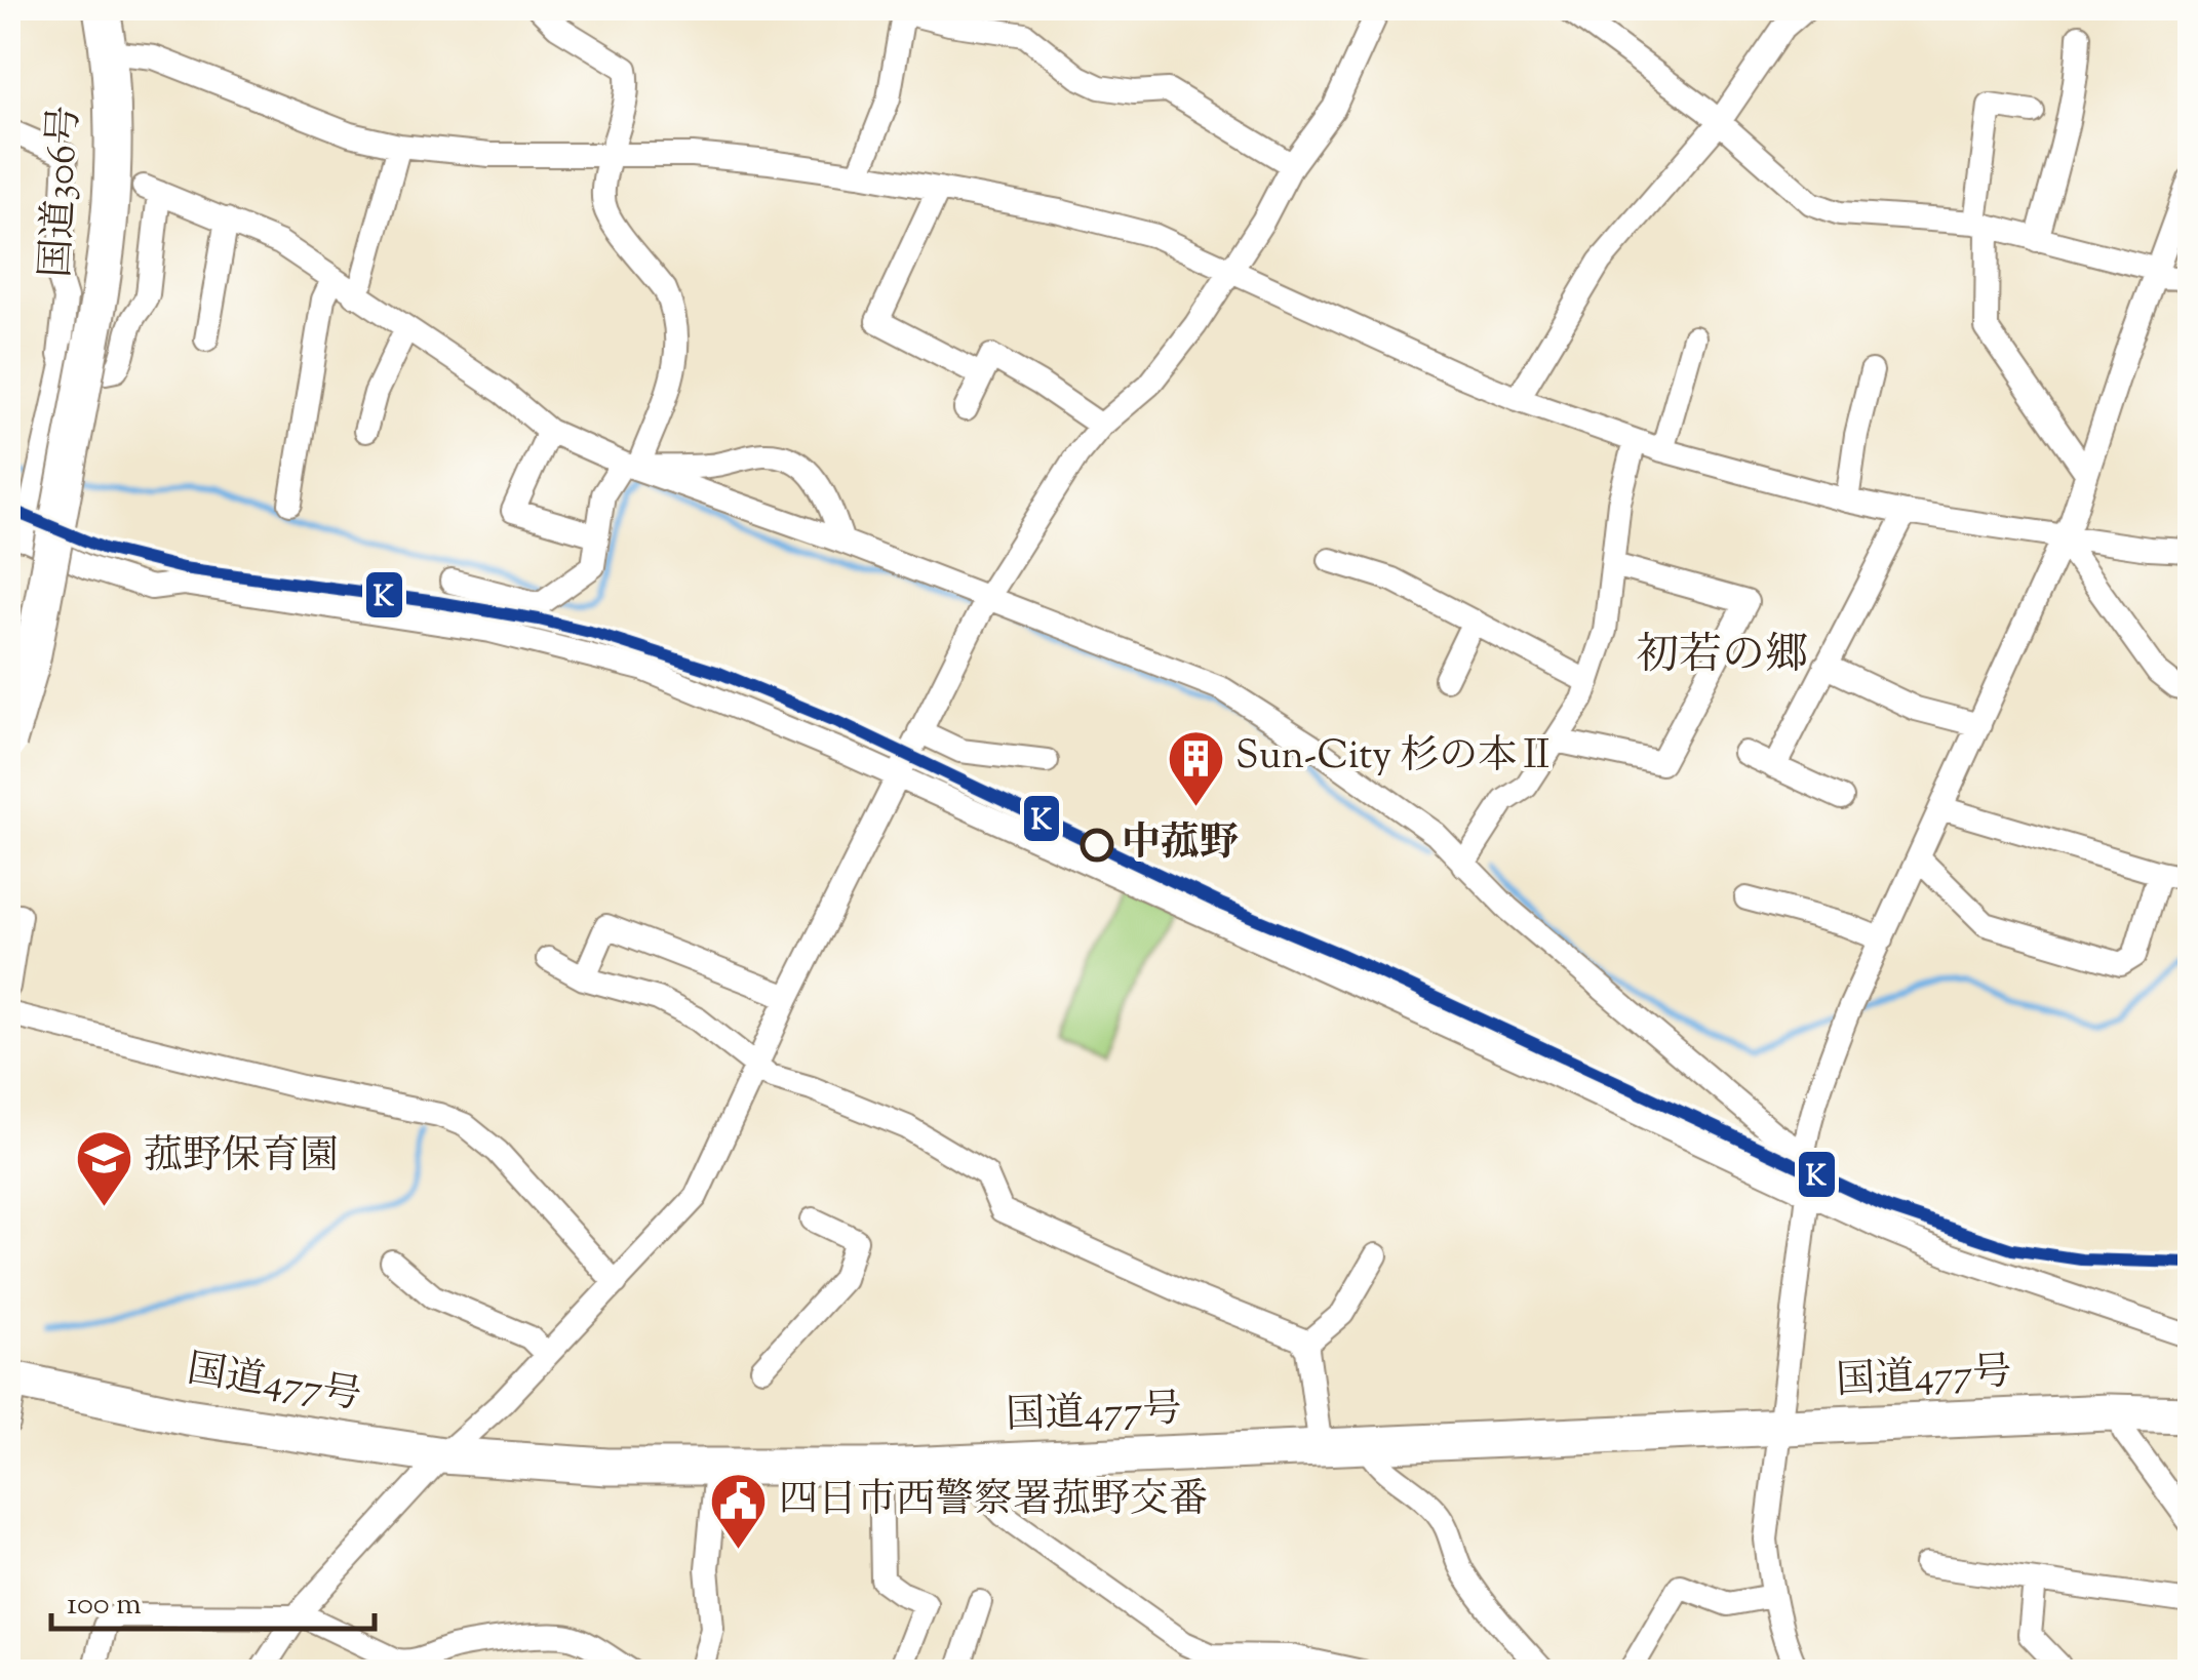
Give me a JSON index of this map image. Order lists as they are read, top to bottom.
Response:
{
  "streets": {
    "highway": ["国道306号", "国道477号"]
  },
  "districts": ["初若の郷"],
  "places": {
    "building": ["Sun-City 杉の本Ⅱ"],
    "other": ["中菰野"],
    "school or university": ["菰野保育園"],
    "public building": ["四日市西警察署菰野交番"]
  },
  "lines": ["transit line K"],
  "scale_bar": "100 m"
}
